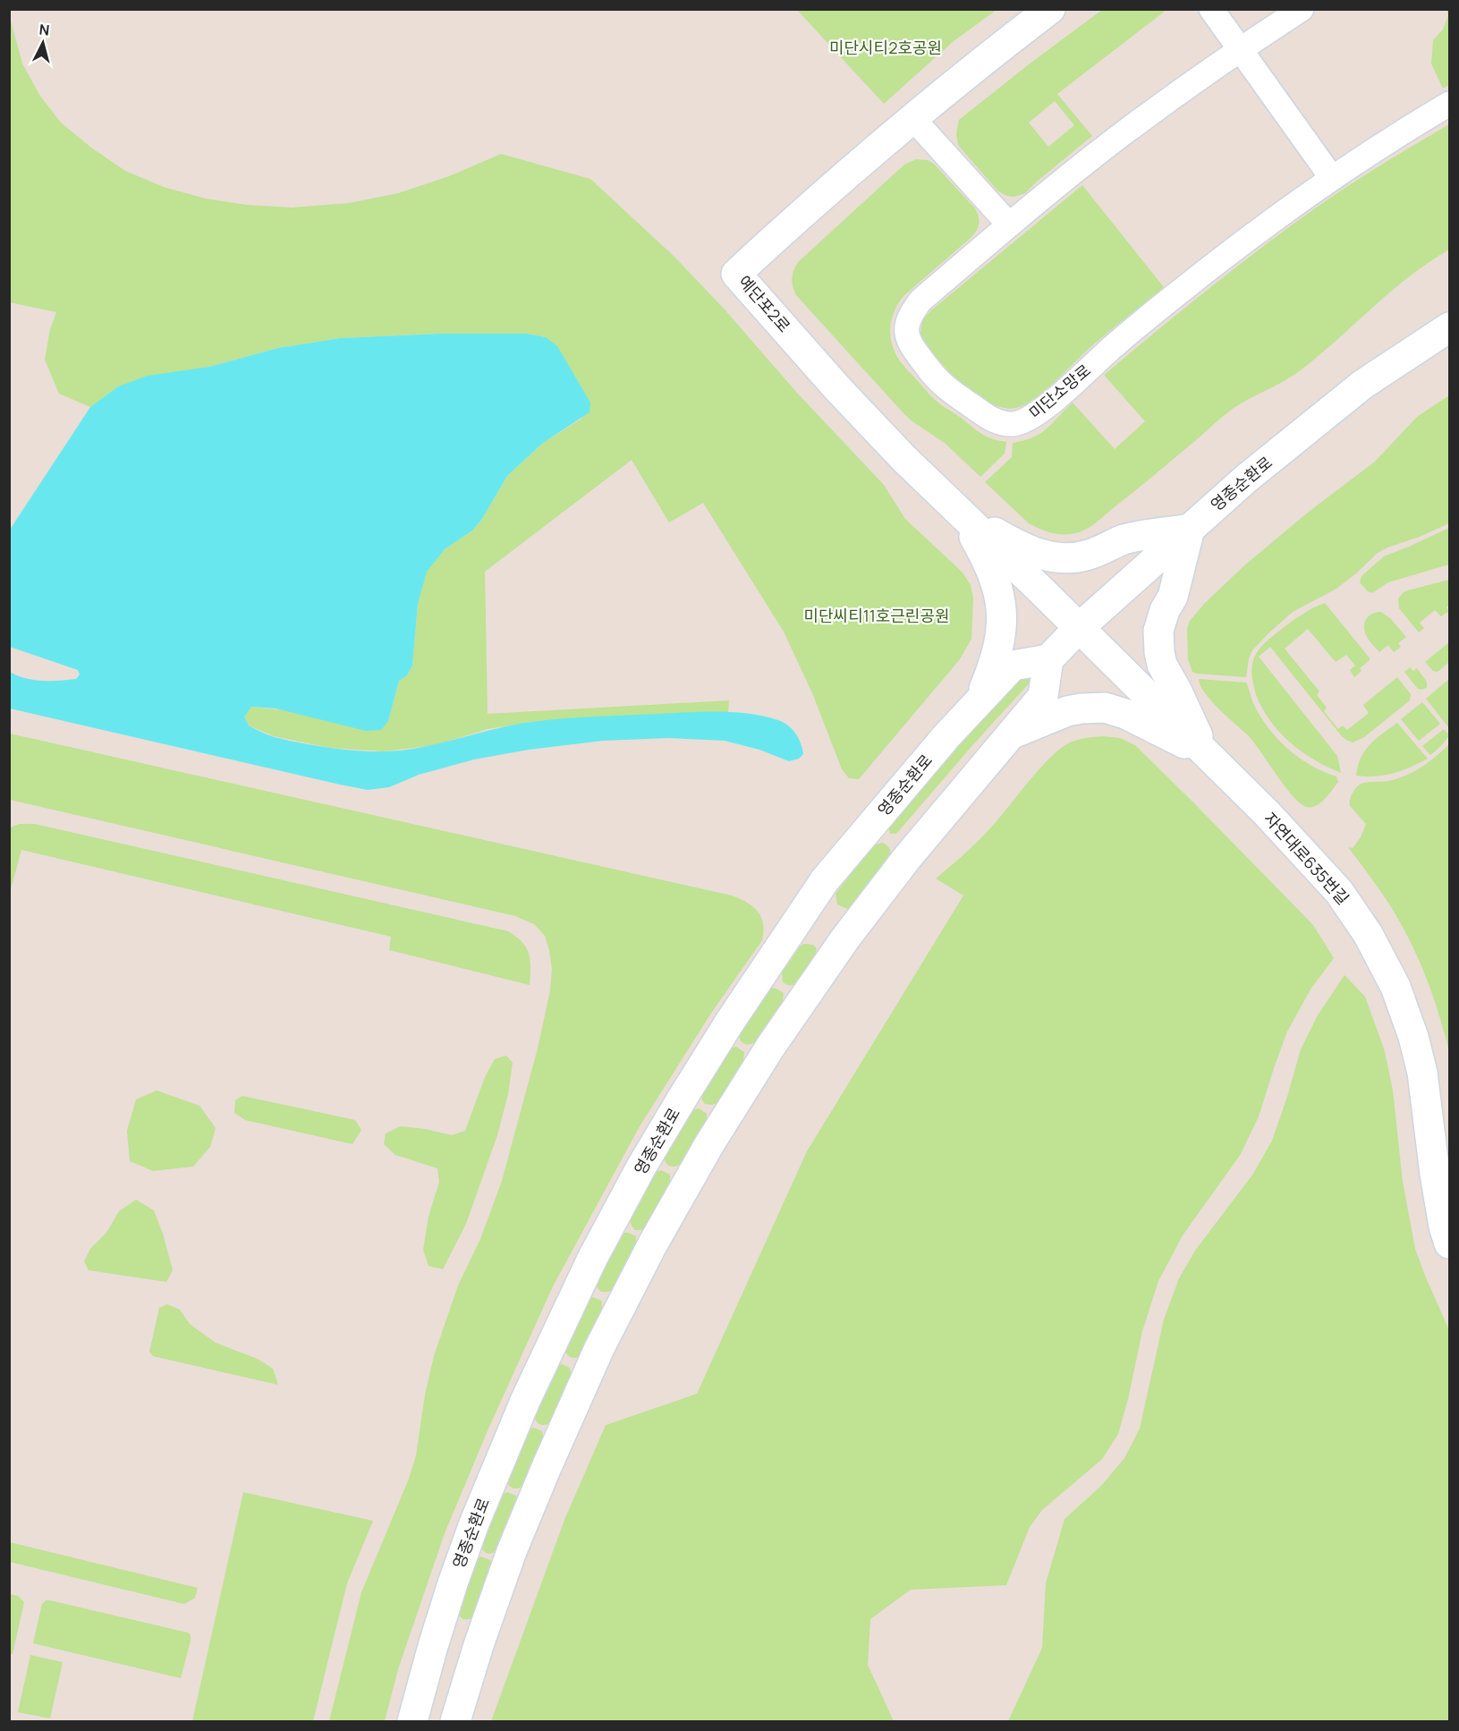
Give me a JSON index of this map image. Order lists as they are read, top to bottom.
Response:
{
  "streets": {
    "main road": ["예단포2로", "영종순환로", "자연대로635번길"],
    "street": ["미단소망로"]
  },
  "crossings": [
    ["예단포2로", "영종순환로"],
    ["예단포2로", "자연대로635번길"],
    ["영종순환로", "자연대로635번길"]
  ],
  "parks": ["미단시티2호공원", "미단씨티11호근린공원"],
  "north": "top"
}
